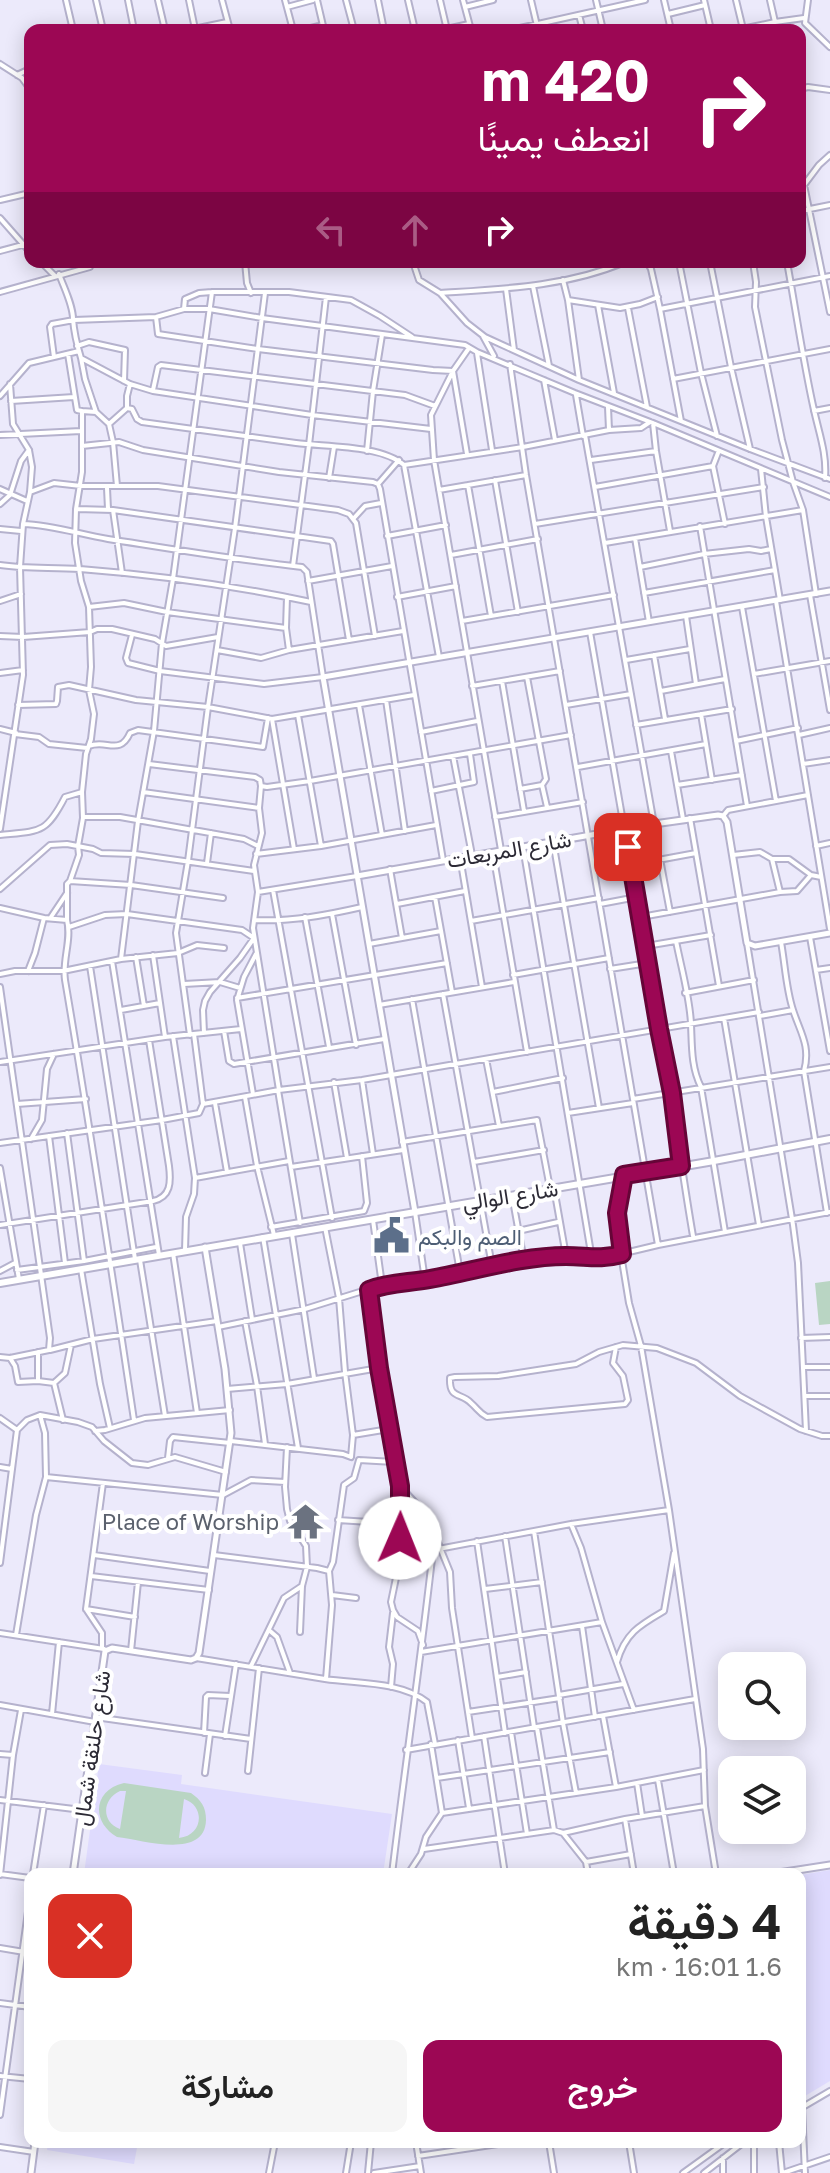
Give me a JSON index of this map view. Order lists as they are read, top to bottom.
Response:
{
  "streets": {
    "main road": ["شارع الوالي"],
    "street": ["شارع المربعات", "شارع حلنقة شمال"]
  },
  "places": {
    "public building": ["الصم والبكم"],
    "temple": ["Place of Worship"]
  },
  "page": {
    "turn": ["420 m", "انعطف يمينًا"],
    "heading": ["4 دقيقة", "1.6 km · 16:01"],
    "buttons": ["خروج", "مشاركة"]
  }
}
